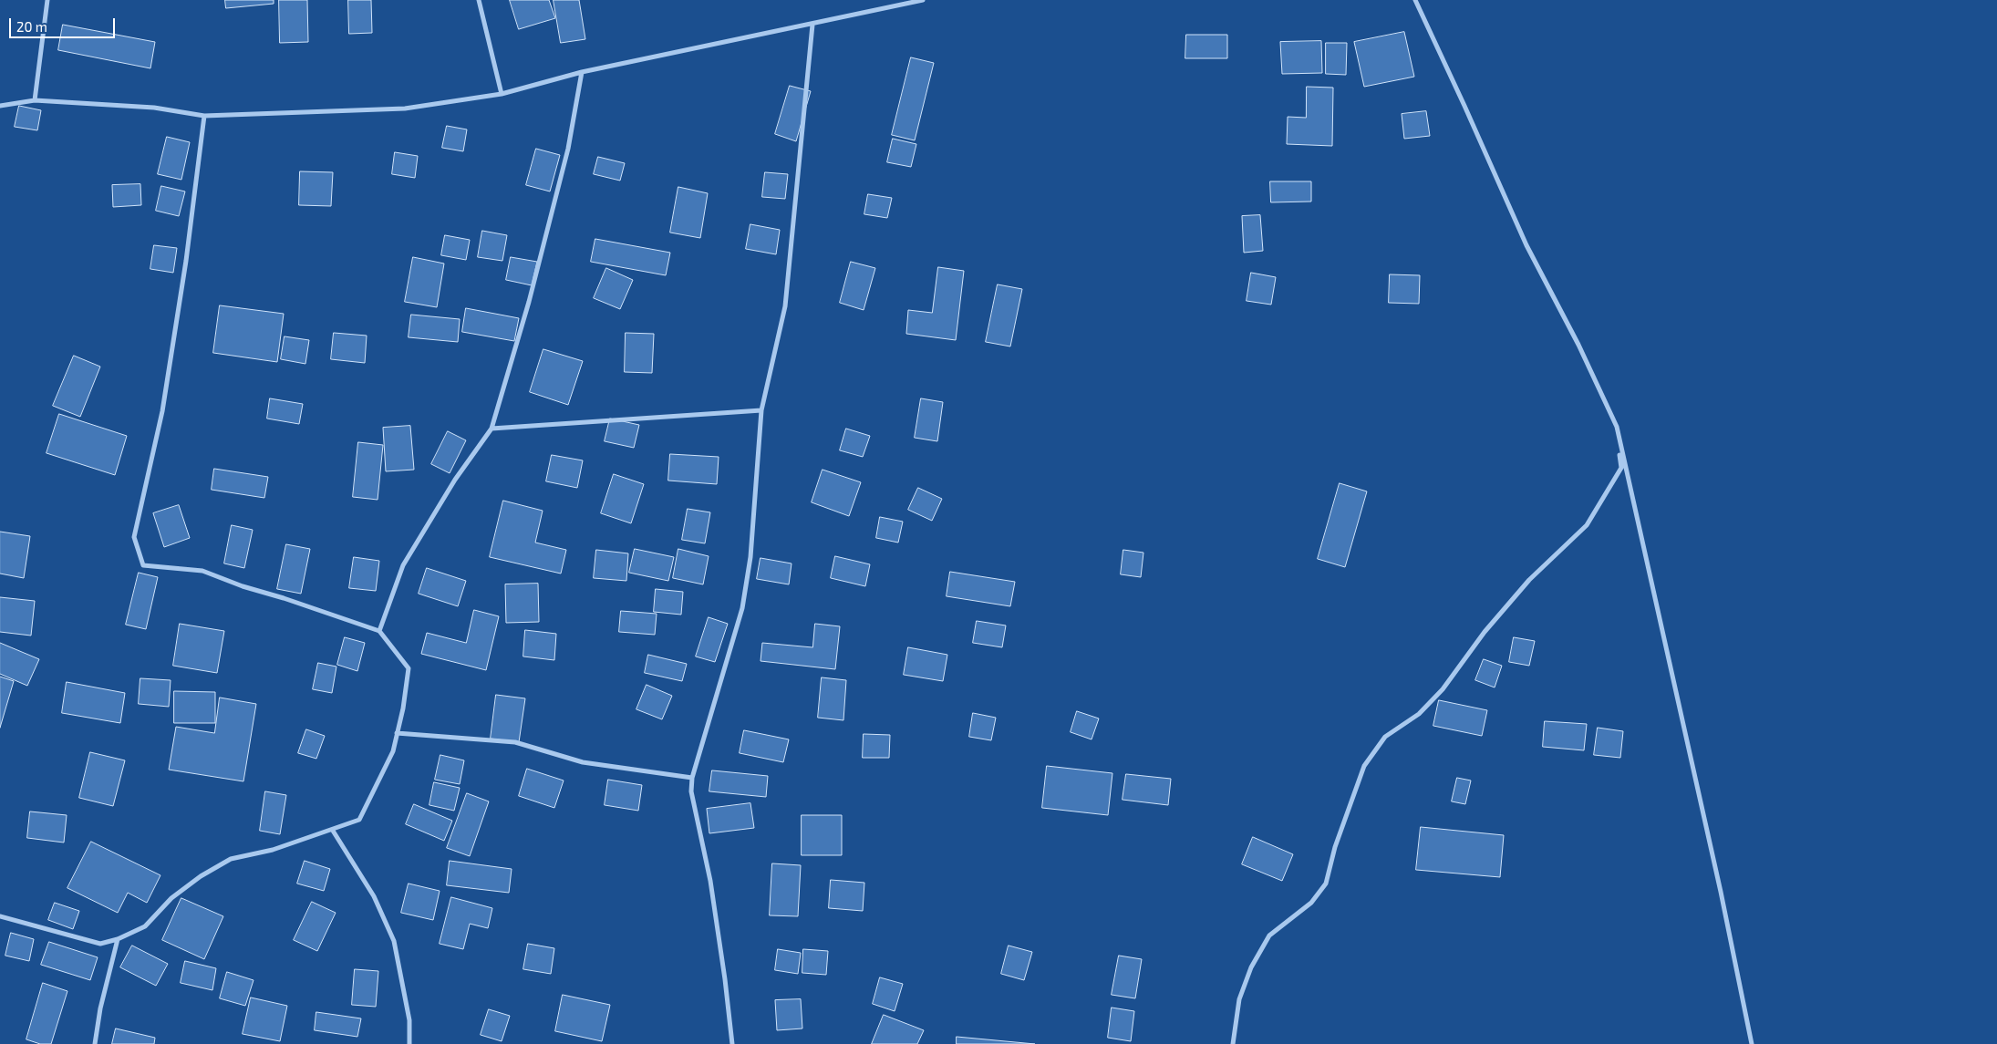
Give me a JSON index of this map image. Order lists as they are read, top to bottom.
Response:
{
  "scale_bar": "20 m"
}
